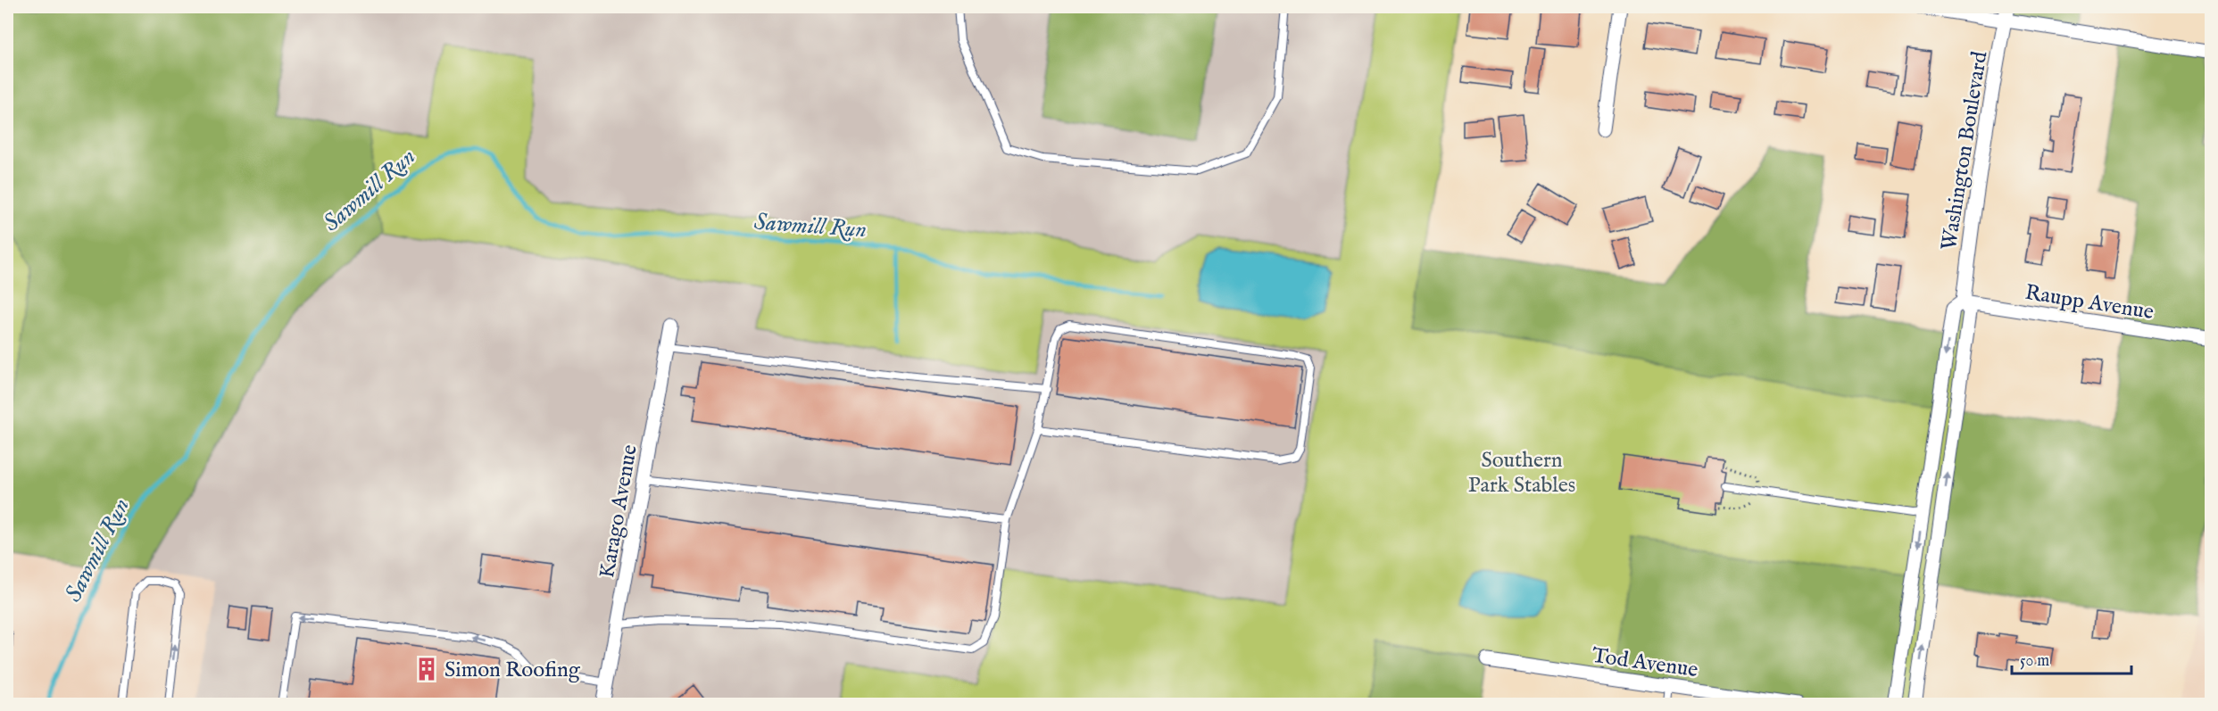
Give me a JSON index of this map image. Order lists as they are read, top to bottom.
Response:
{
  "streets": {
    "street": [
      "Washington Boulevard",
      "Raupp Avenue",
      "Karago Avenue",
      "Tod Avenue"
    ]
  },
  "crossings": [
    ["Washington Boulevard", "Raupp Avenue"]
  ],
  "water": ["Sawmill Run"],
  "parks": ["Southern Park Stables"],
  "places": {
    "building": ["Simon Roofing"]
  },
  "scale_bar": "50 m"
}
